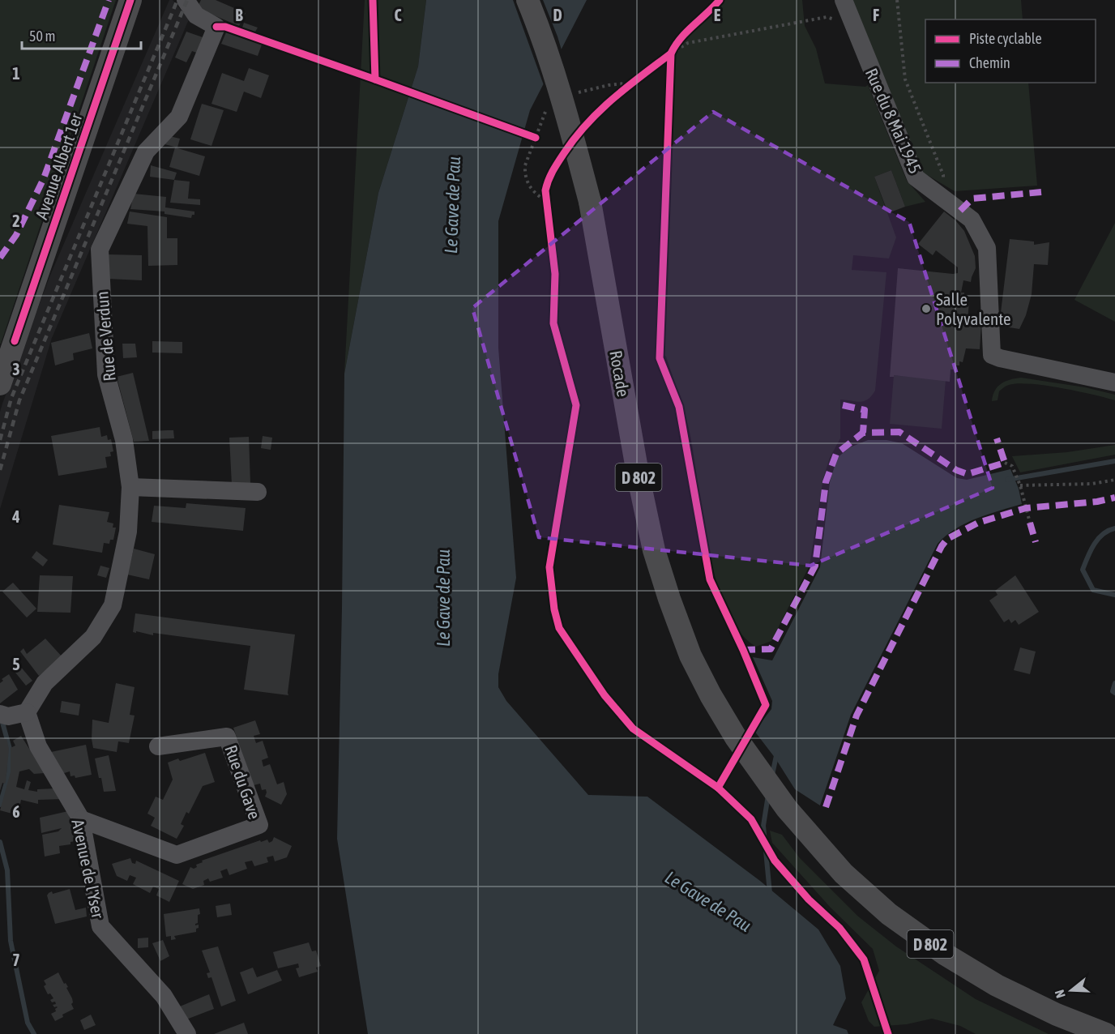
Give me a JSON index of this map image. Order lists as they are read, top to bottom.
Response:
{
  "streets": {
    "main road": ["Avenue Albert 1er", "Rocade", "D 802"],
    "street": [
      "Rue du 8 Mai 1945",
      "Rue de Verdun",
      "Rue du Gave",
      "Avenue de l'Yser"
    ]
  },
  "crossings": [
    ["Rue de Verdun", "Avenue de l'Yser"],
    ["Rue du Gave", "Avenue de l'Yser"]
  ],
  "water": ["Le Gave de Pau"],
  "places": ["Salle Polyvalente"],
  "legend": ["Piste cyclable", "Chemin"],
  "scale_bar": "50 m",
  "north": "left",
  "grid": {
    "columns": [
      "B",
      "C",
      "D",
      "E",
      "F"
    ],
    "rows": [
      "1",
      "2",
      "3",
      "4",
      "5",
      "6",
      "7"
    ]
  }
}
